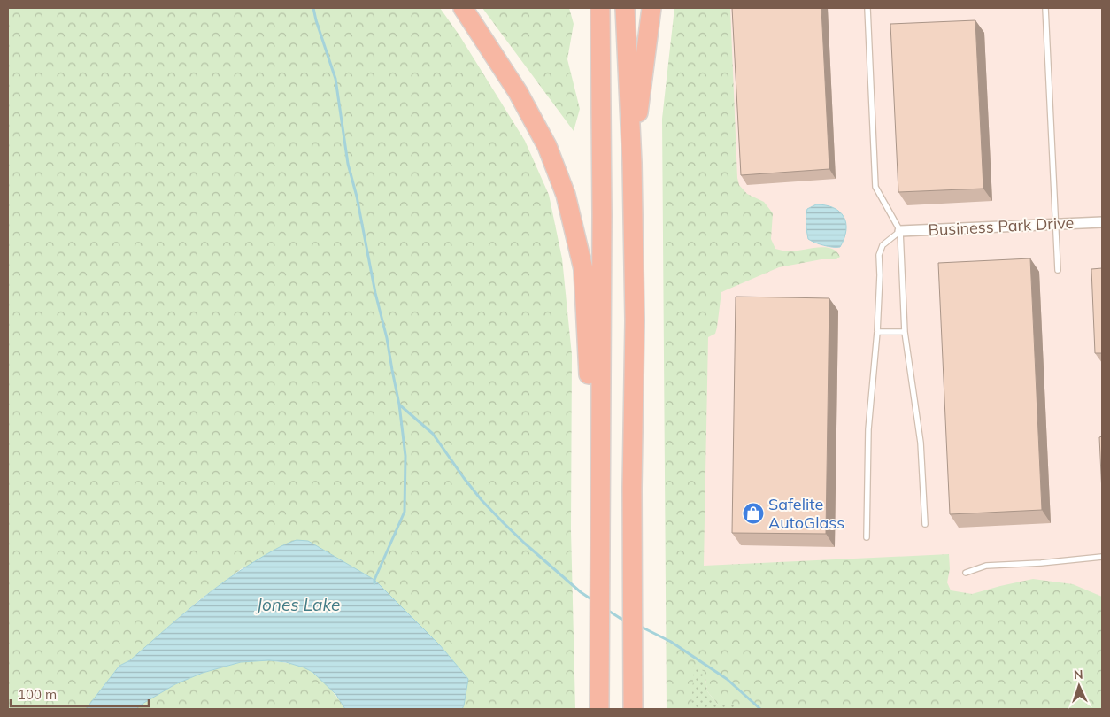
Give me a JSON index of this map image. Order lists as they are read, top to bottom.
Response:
{
  "streets": {
    "street": ["Business Park Drive"]
  },
  "water": ["Jones Lake"],
  "places": {
    "shop": ["Safelite AutoGlass"]
  },
  "scale_bar": "100 m",
  "north": "top"
}
